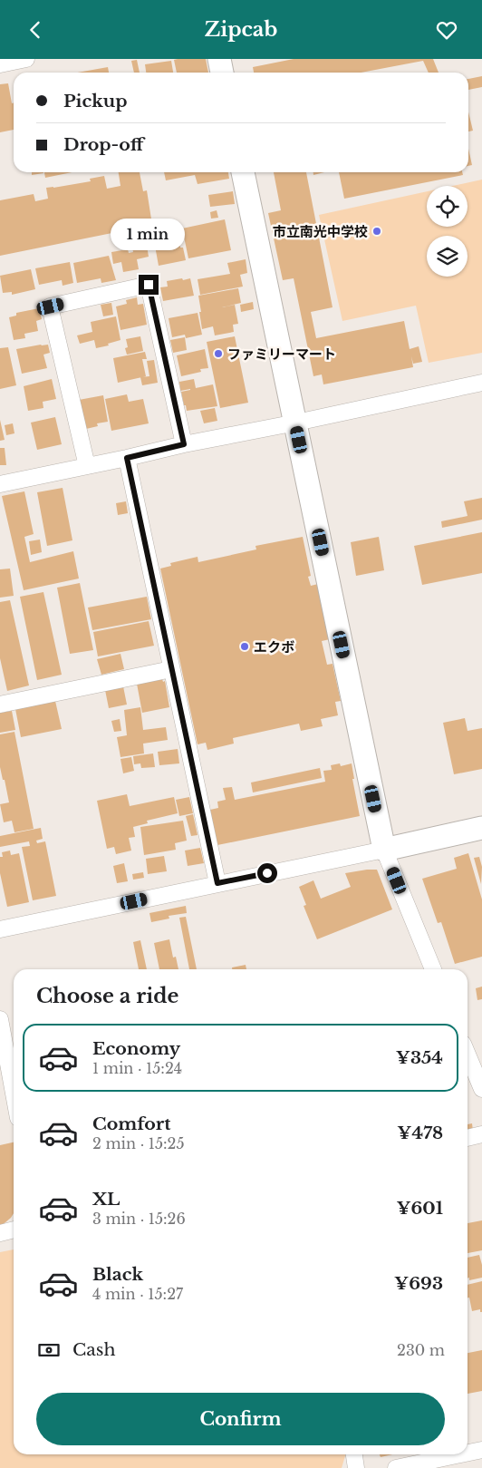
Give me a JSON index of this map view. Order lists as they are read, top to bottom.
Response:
{
  "places": ["市立南光中学校", "ファミリーマート", "エクボ"],
  "page": {
    "header": "Zipcab",
    "banner": ["Pickup", "Drop-off"],
    "bubble": "1 min",
    "heading": "Choose a ride",
    "list": [
      {
        "name": "Economy",
        "note": "1 min · 15:24",
        "value": "¥354"
      },
      {
        "name": "Comfort",
        "note": "2 min · 15:25",
        "value": "¥478"
      },
      {
        "name": "XL",
        "note": "3 min · 15:26",
        "value": "¥601"
      },
      {
        "name": "Black",
        "note": "4 min · 15:27",
        "value": "¥693"
      }
    ],
    "pay": ["Cash", "230 m"],
    "buttons": "Confirm"
  }
}
